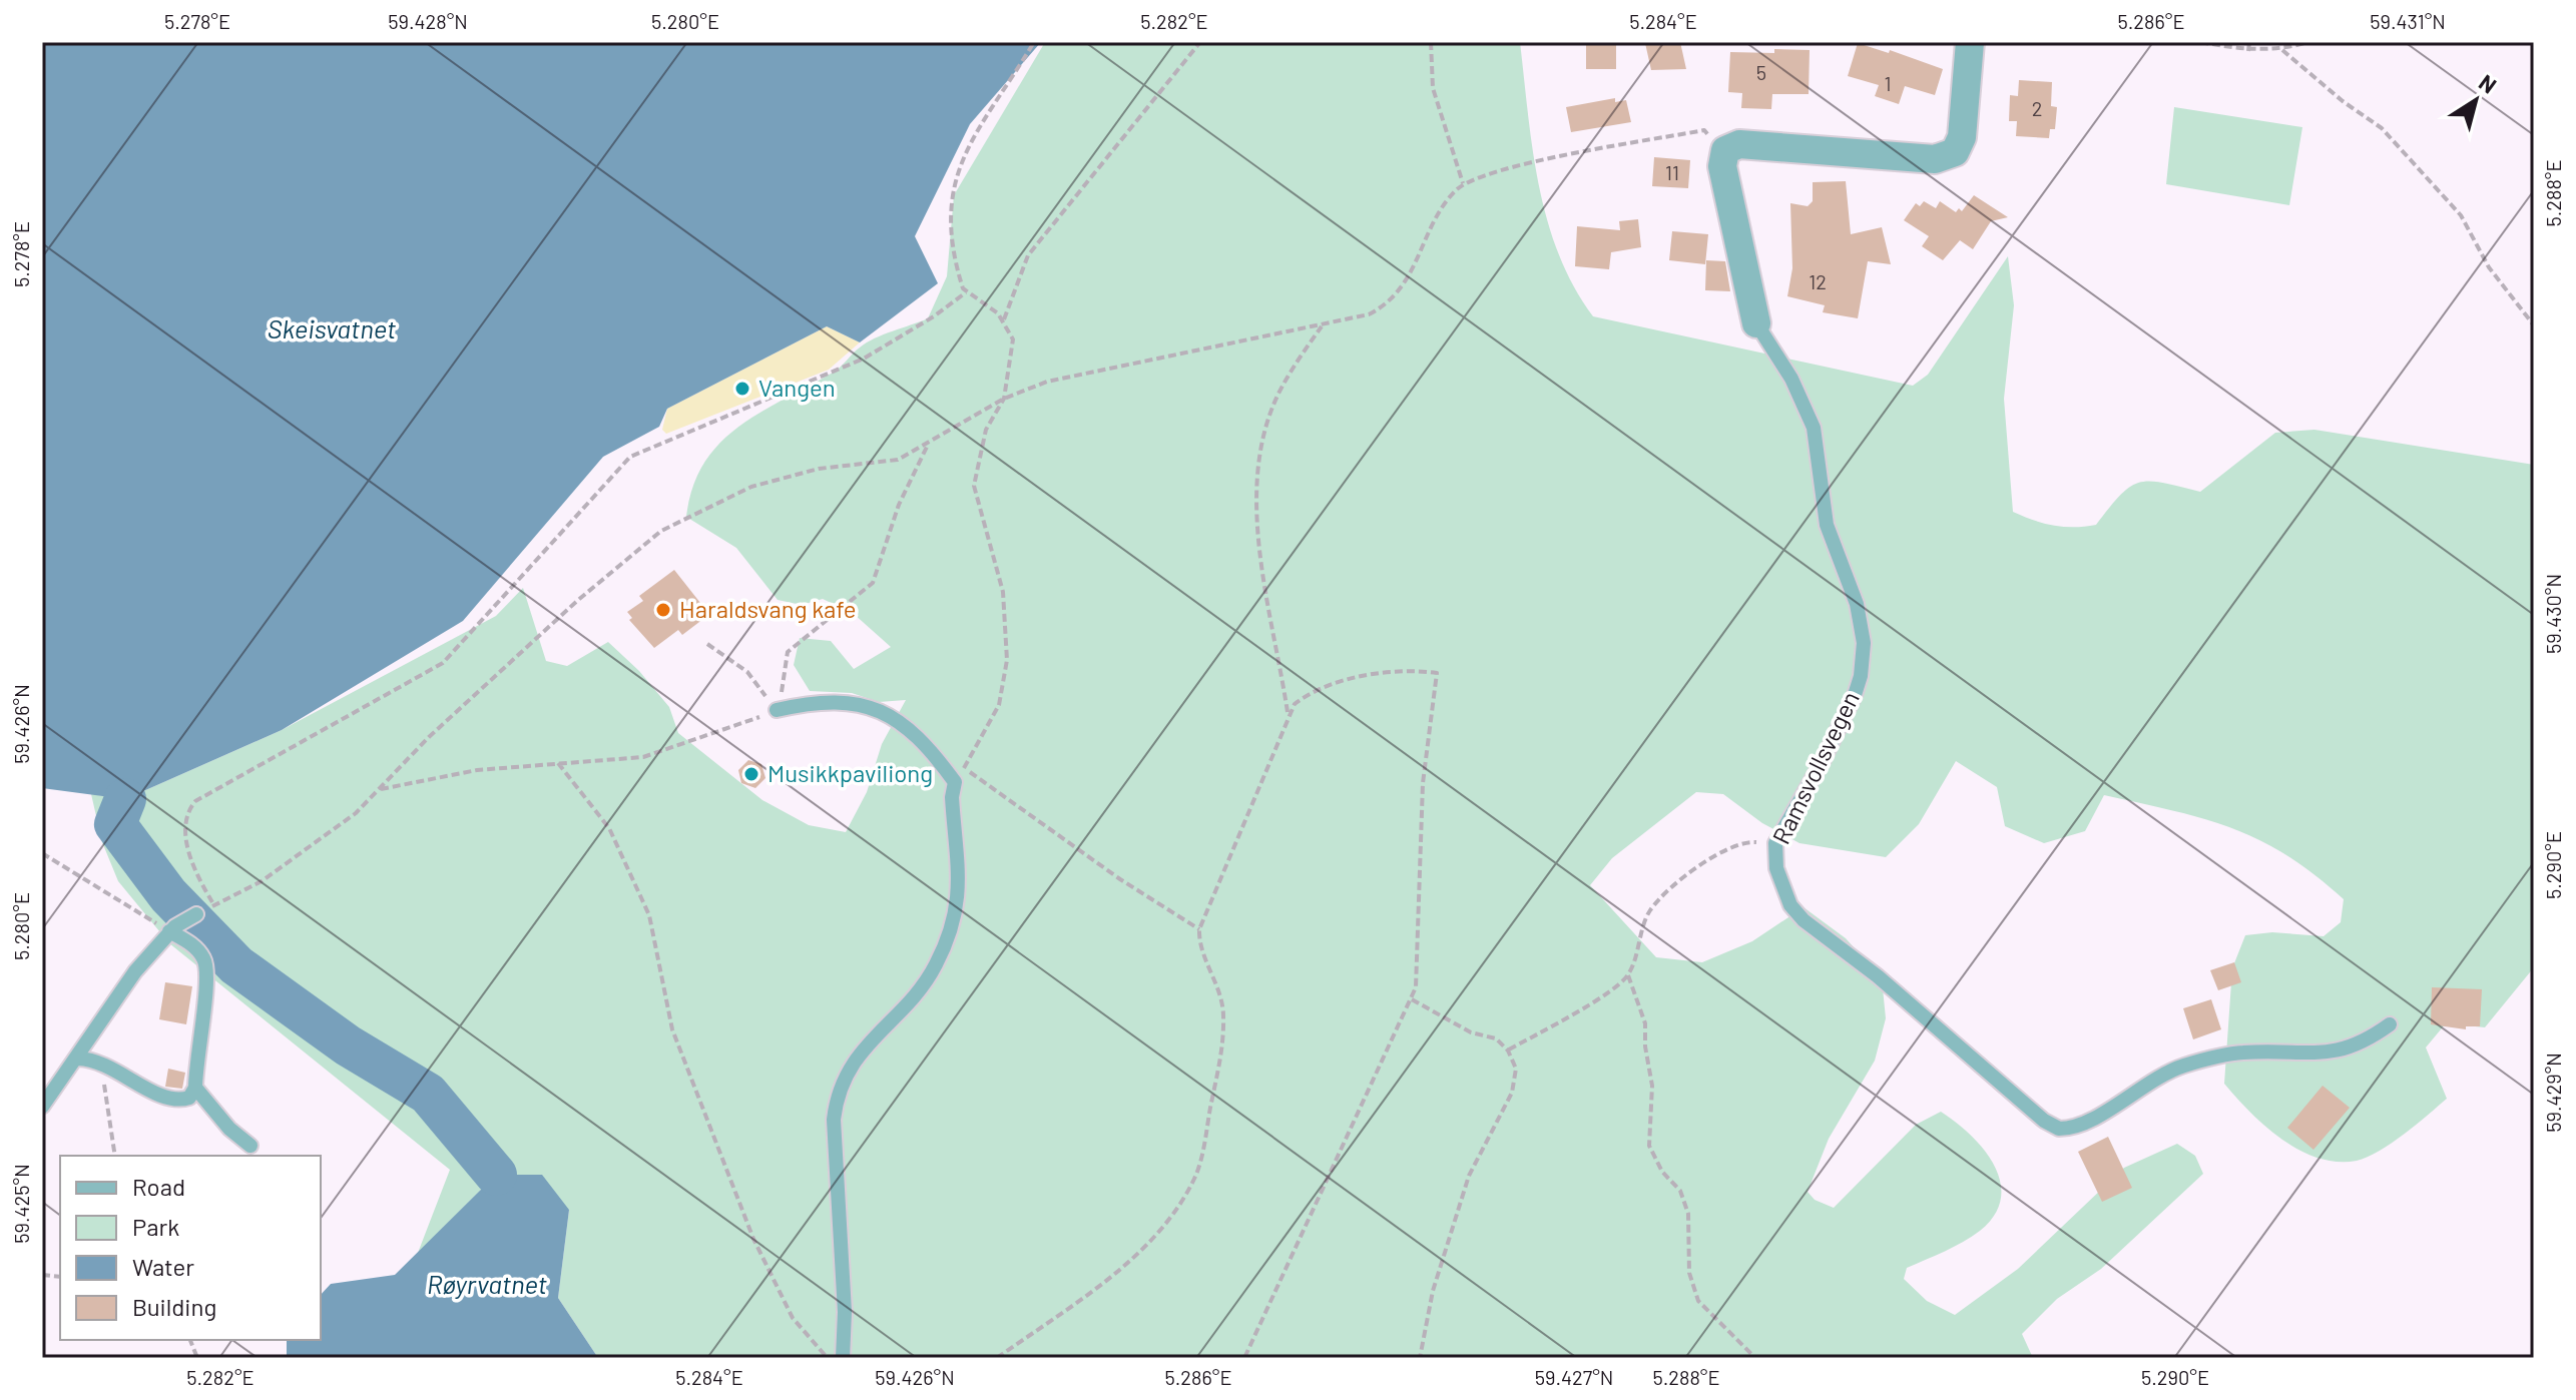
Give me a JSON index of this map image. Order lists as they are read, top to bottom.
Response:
{
  "streets": {
    "street": ["Ramsvollsvegen"]
  },
  "water": ["Skeisvatnet", "Røyrvatnet"],
  "places": ["Vangen", "Haraldsvang kafe", "Musikkpaviliong"],
  "house_numbers": [
    "5",
    "1",
    "2",
    "11",
    "12"
  ],
  "legend": [
    "Road",
    "Park",
    "Water",
    "Building"
  ],
  "north": "top right",
  "coordinates": [
    "5.278°E",
    "59.428°N",
    "5.280°E",
    "5.282°E",
    "5.284°E",
    "5.286°E",
    "59.431°N",
    "5.288°E",
    "59.430°N",
    "59.426°N",
    "5.290°E",
    "59.429°N",
    "59.425°N",
    "59.427°N"
  ]
}
